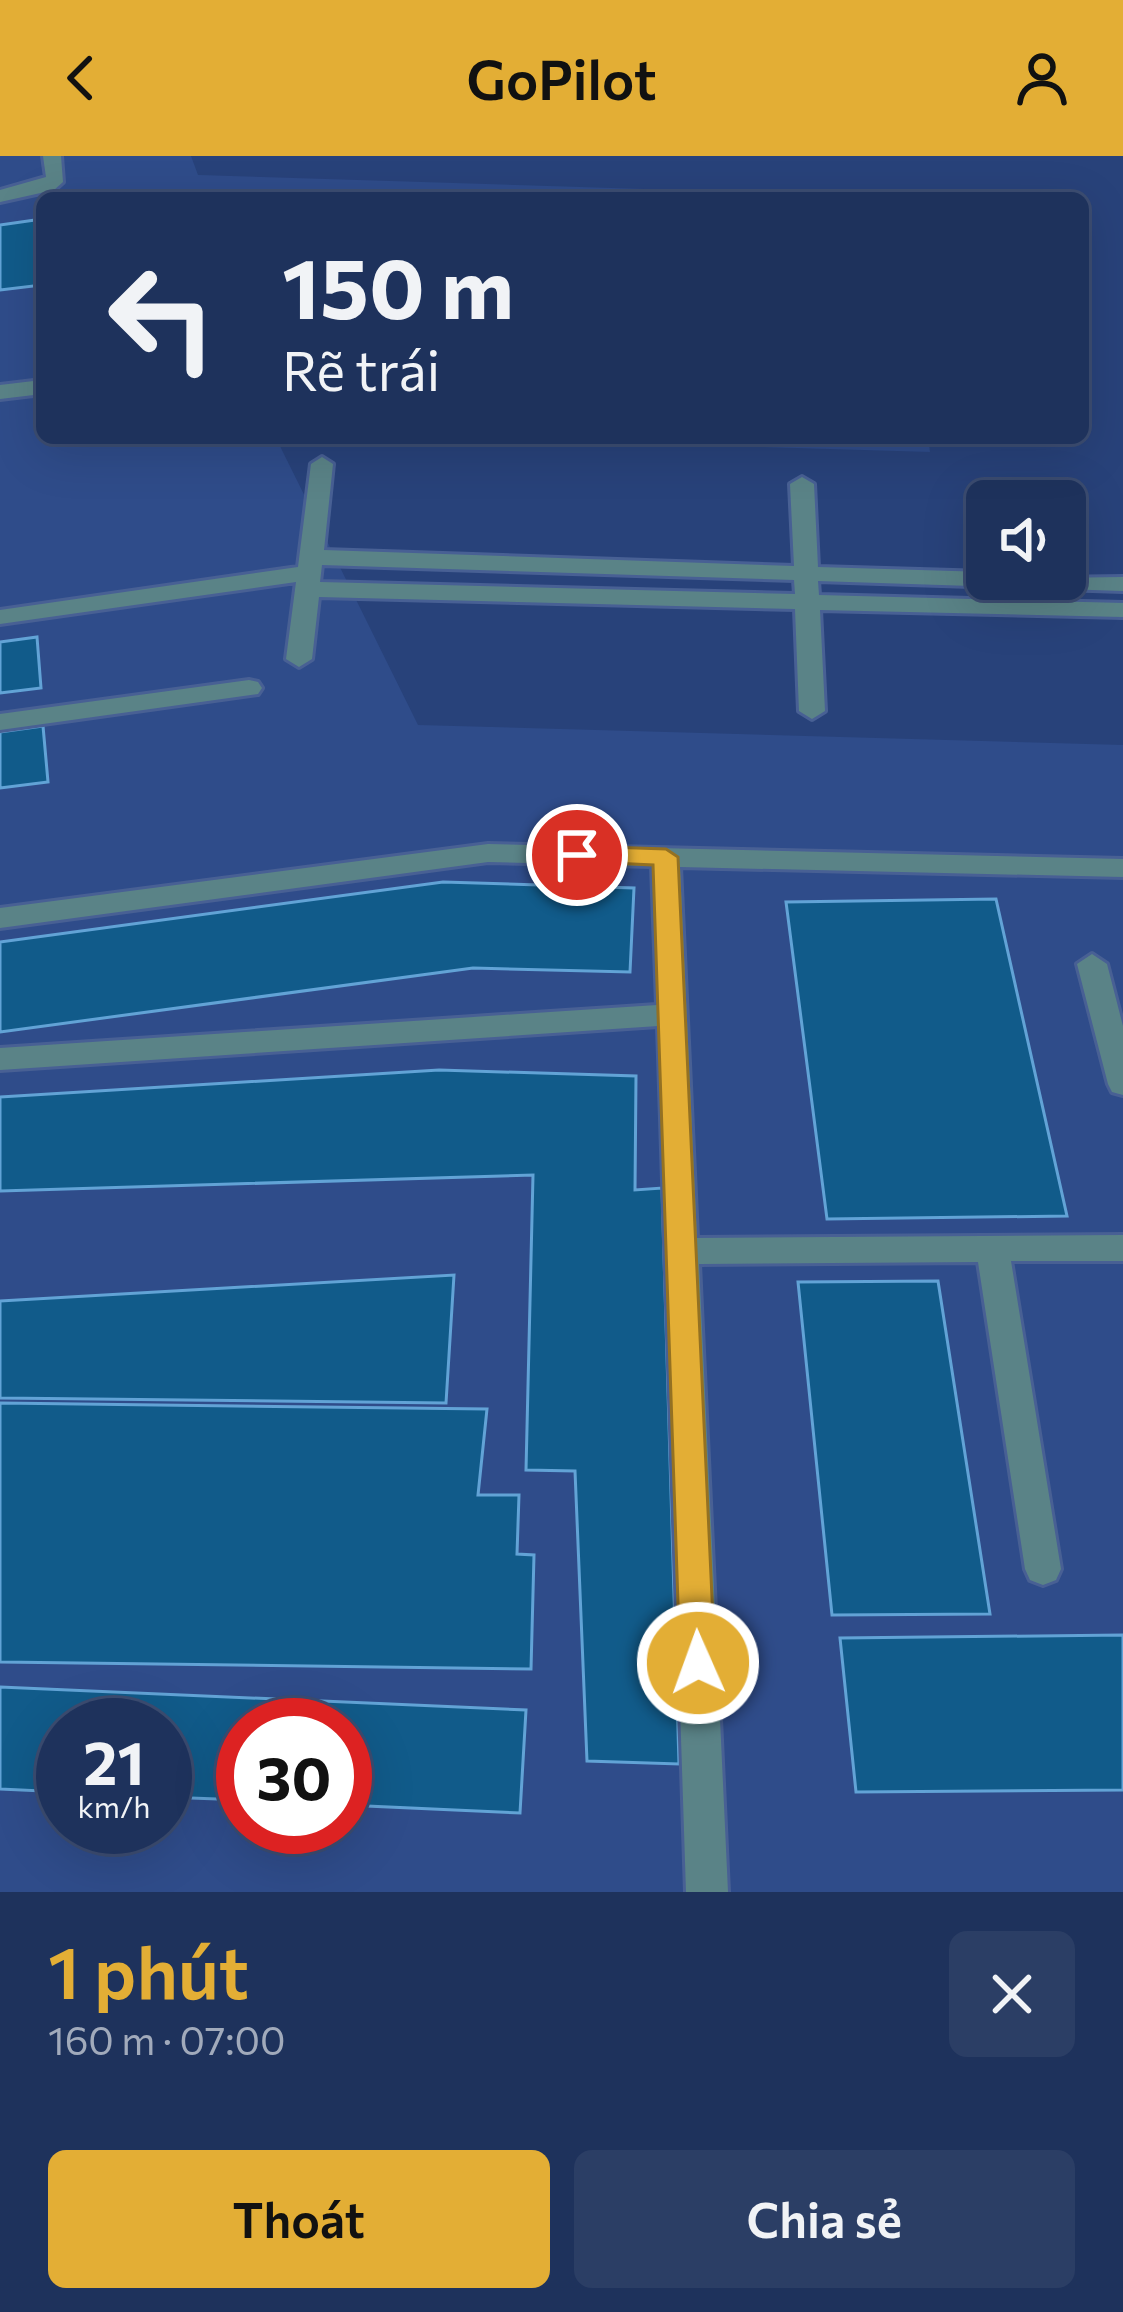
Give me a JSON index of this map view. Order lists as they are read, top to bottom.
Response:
{
  "page": {
    "header": "GoPilot",
    "turn": ["150 m", "Rẽ trái"],
    "speed": "21 km/h",
    "limit": "30",
    "heading": ["1 phút", "160 m · 07:00"],
    "buttons": ["Thoát", "Chia sẻ"]
  }
}
